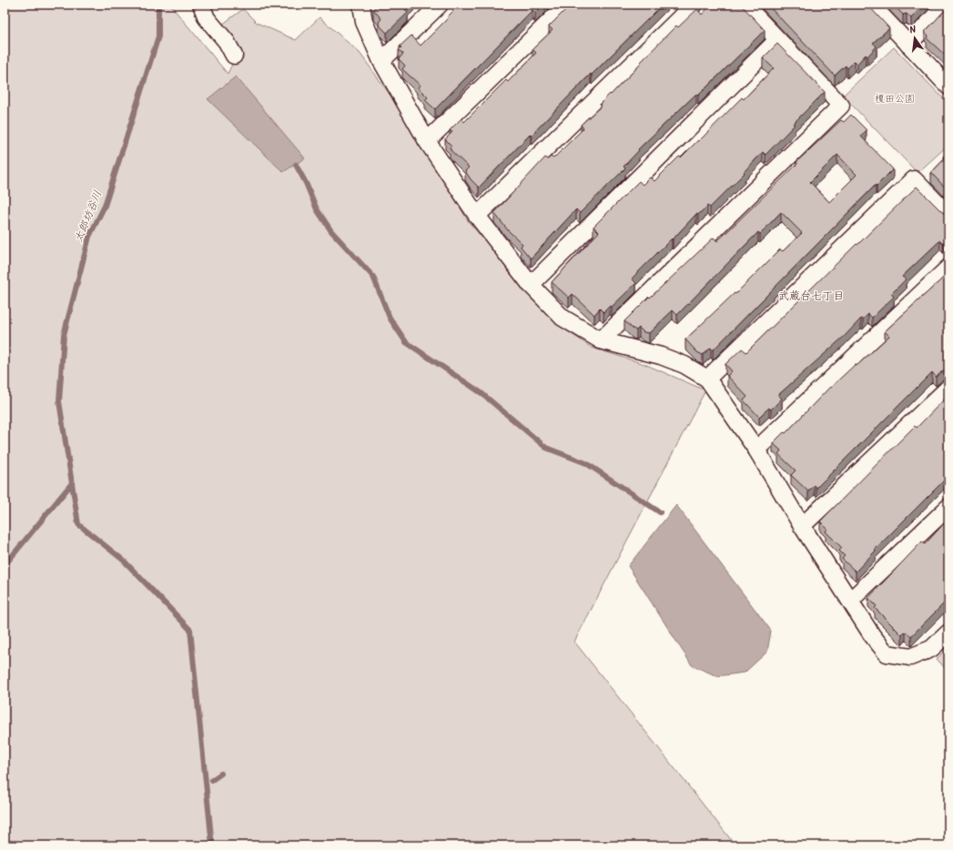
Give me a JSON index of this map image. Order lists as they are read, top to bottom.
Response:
{
  "districts": ["武蔵台七丁目"],
  "water": ["太郎坊谷川"],
  "parks": ["榎田公園"],
  "north": "top"
}
